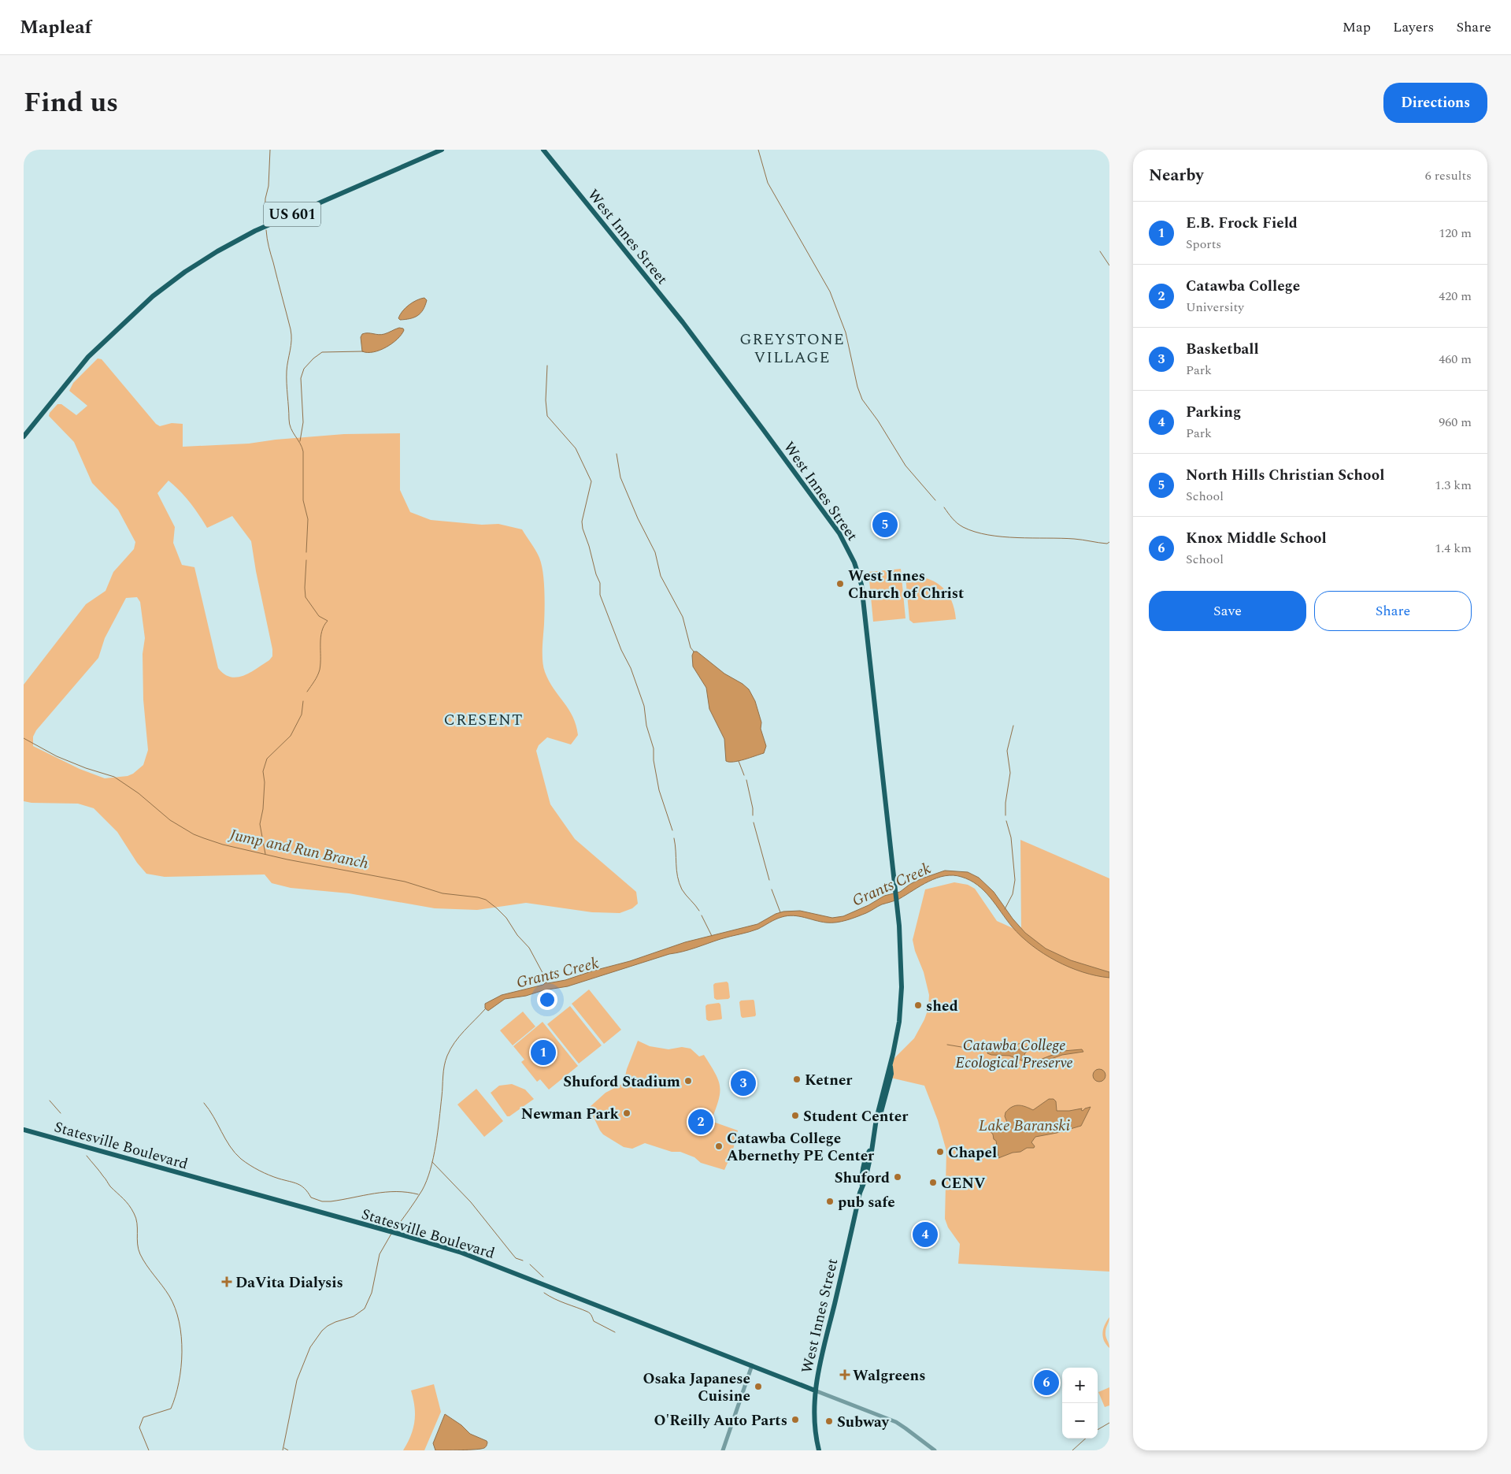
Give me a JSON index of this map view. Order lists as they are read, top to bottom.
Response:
{
  "streets": {
    "main road": ["US 601", "West Innes Street", "Statesville Boulevard"]
  },
  "crossings": [
    ["West Innes Street", "Statesville Boulevard"]
  ],
  "districts": ["GREYSTONE VILLAGE", "CRESENT"],
  "water": ["Jump and Run Branch", "Grants Creek", "Lake Baranski"],
  "parks": ["Catawba College Ecological Preserve"],
  "places": {
    "other": [
      "West Innes Church of Christ",
      "shed",
      "Ketner",
      "Shuford Stadium",
      "Newman Park",
      "Student Center",
      "Catawba College Abernethy PE Center",
      "Chapel",
      "Shuford",
      "CENV",
      "pub safe",
      "Osaka Japanese Cuisine",
      "O'Reilly Auto Parts",
      "Subway"
    ],
    "health": ["DaVita Dialysis", "Walgreens"]
  },
  "page": {
    "header": "Mapleaf",
    "nav": ["Map", "Layers", "Share"],
    "title": "Find us",
    "buttons": [
      "Directions",
      ["Save", "Share"]
    ],
    "heading": ["Nearby", "6 results"],
    "list": [
      {
        "mark": "1",
        "name": "E.B. Frock Field",
        "note": "Sports",
        "value": "120 m"
      },
      {
        "mark": "2",
        "name": "Catawba College",
        "note": "University",
        "value": "420 m"
      },
      {
        "mark": "3",
        "name": "Basketball",
        "note": "Park",
        "value": "460 m"
      },
      {
        "mark": "4",
        "name": "Parking",
        "note": "Park",
        "value": "960 m"
      },
      {
        "mark": "5",
        "name": "North Hills Christian School",
        "note": "School",
        "value": "1.3 km"
      },
      {
        "mark": "6",
        "name": "Knox Middle School",
        "note": "School",
        "value": "1.4 km"
      }
    ],
    "pins": [
      "5",
      "1",
      "3",
      "2",
      "4",
      "6"
    ],
    "map_buttons": ["+", "−"]
  }
}
